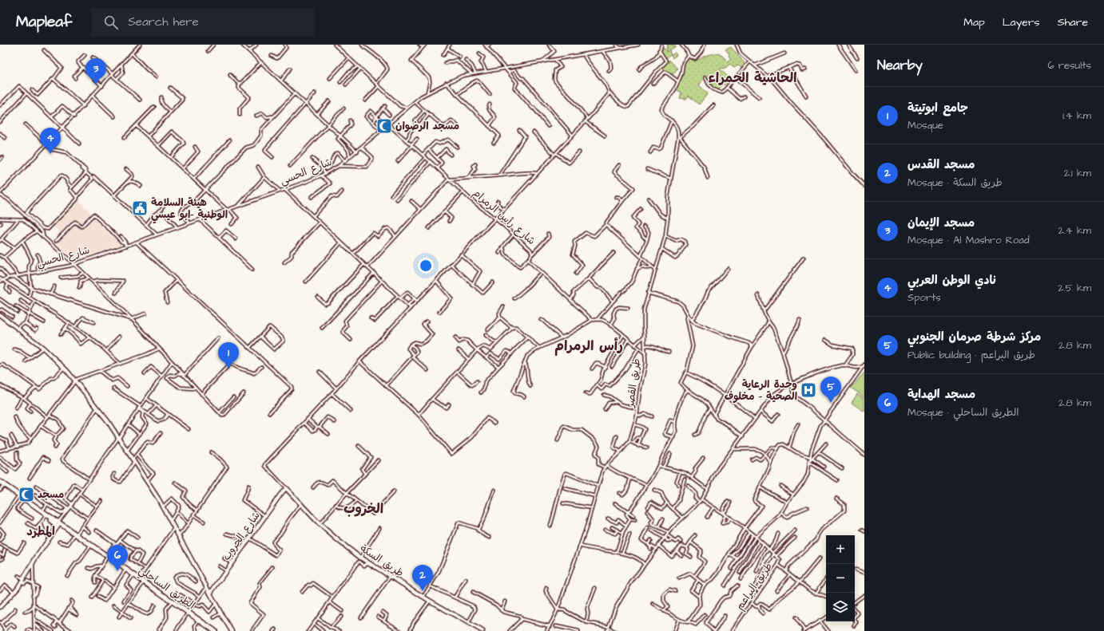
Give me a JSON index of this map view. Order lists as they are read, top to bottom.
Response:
{
  "streets": {
    "highway": ["الطريق الساحلي"],
    "main road": ["شارع الخروب", "طريق السكة"],
    "street": [
      "شارع الحسي",
      "شارع رأس الرمرام",
      "طريق القصر",
      "طريق البراعم"
    ]
  },
  "crossings": [
    ["شارع الحسي", "شارع رأس الرمرام"],
    ["شارع الخروب", "طريق السكة"]
  ],
  "districts": [
    "الحاشية الحمراء",
    "رأس الرمرام",
    "الخروب",
    "المطرد"
  ],
  "places": {
    "mosque": ["مسجد الرضوان", "مسجد"],
    "public building": ["هيئة السلامة الوطنية -ابو عيسي"],
    "hospital": ["وحدة الرعاية الصحية - مخلوف"]
  },
  "page": {
    "header": "Mapleaf",
    "search": "Search here",
    "nav": ["Map", "Layers", "Share"],
    "heading": ["Nearby", "6 results"],
    "pins": [
      "3",
      "4",
      "1",
      "5",
      "6",
      "2"
    ],
    "list": [
      {
        "mark": "1",
        "name": "جامع ابوتيتة",
        "note": "Mosque",
        "value": "1.4 km"
      },
      {
        "mark": "2",
        "name": "مسجد القدس",
        "note": "Mosque · طريق السكة",
        "value": "2.1 km"
      },
      {
        "mark": "3",
        "name": "مسجد الإيمان",
        "note": "Mosque · Al Mashro Road",
        "value": "2.4 km"
      },
      {
        "mark": "4",
        "name": "نادي الوطن العربي",
        "note": "Sports",
        "value": "2.5 km"
      },
      {
        "mark": "5",
        "name": "مركز شرطة صرمان الجنوبي",
        "note": "Public building · طريق البراعم",
        "value": "2.8 km"
      },
      {
        "mark": "6",
        "name": "مسجد الهداية",
        "note": "Mosque · الطريق الساحلي",
        "value": "2.8 km"
      }
    ],
    "map_buttons": ["+", "−"]
  }
}
